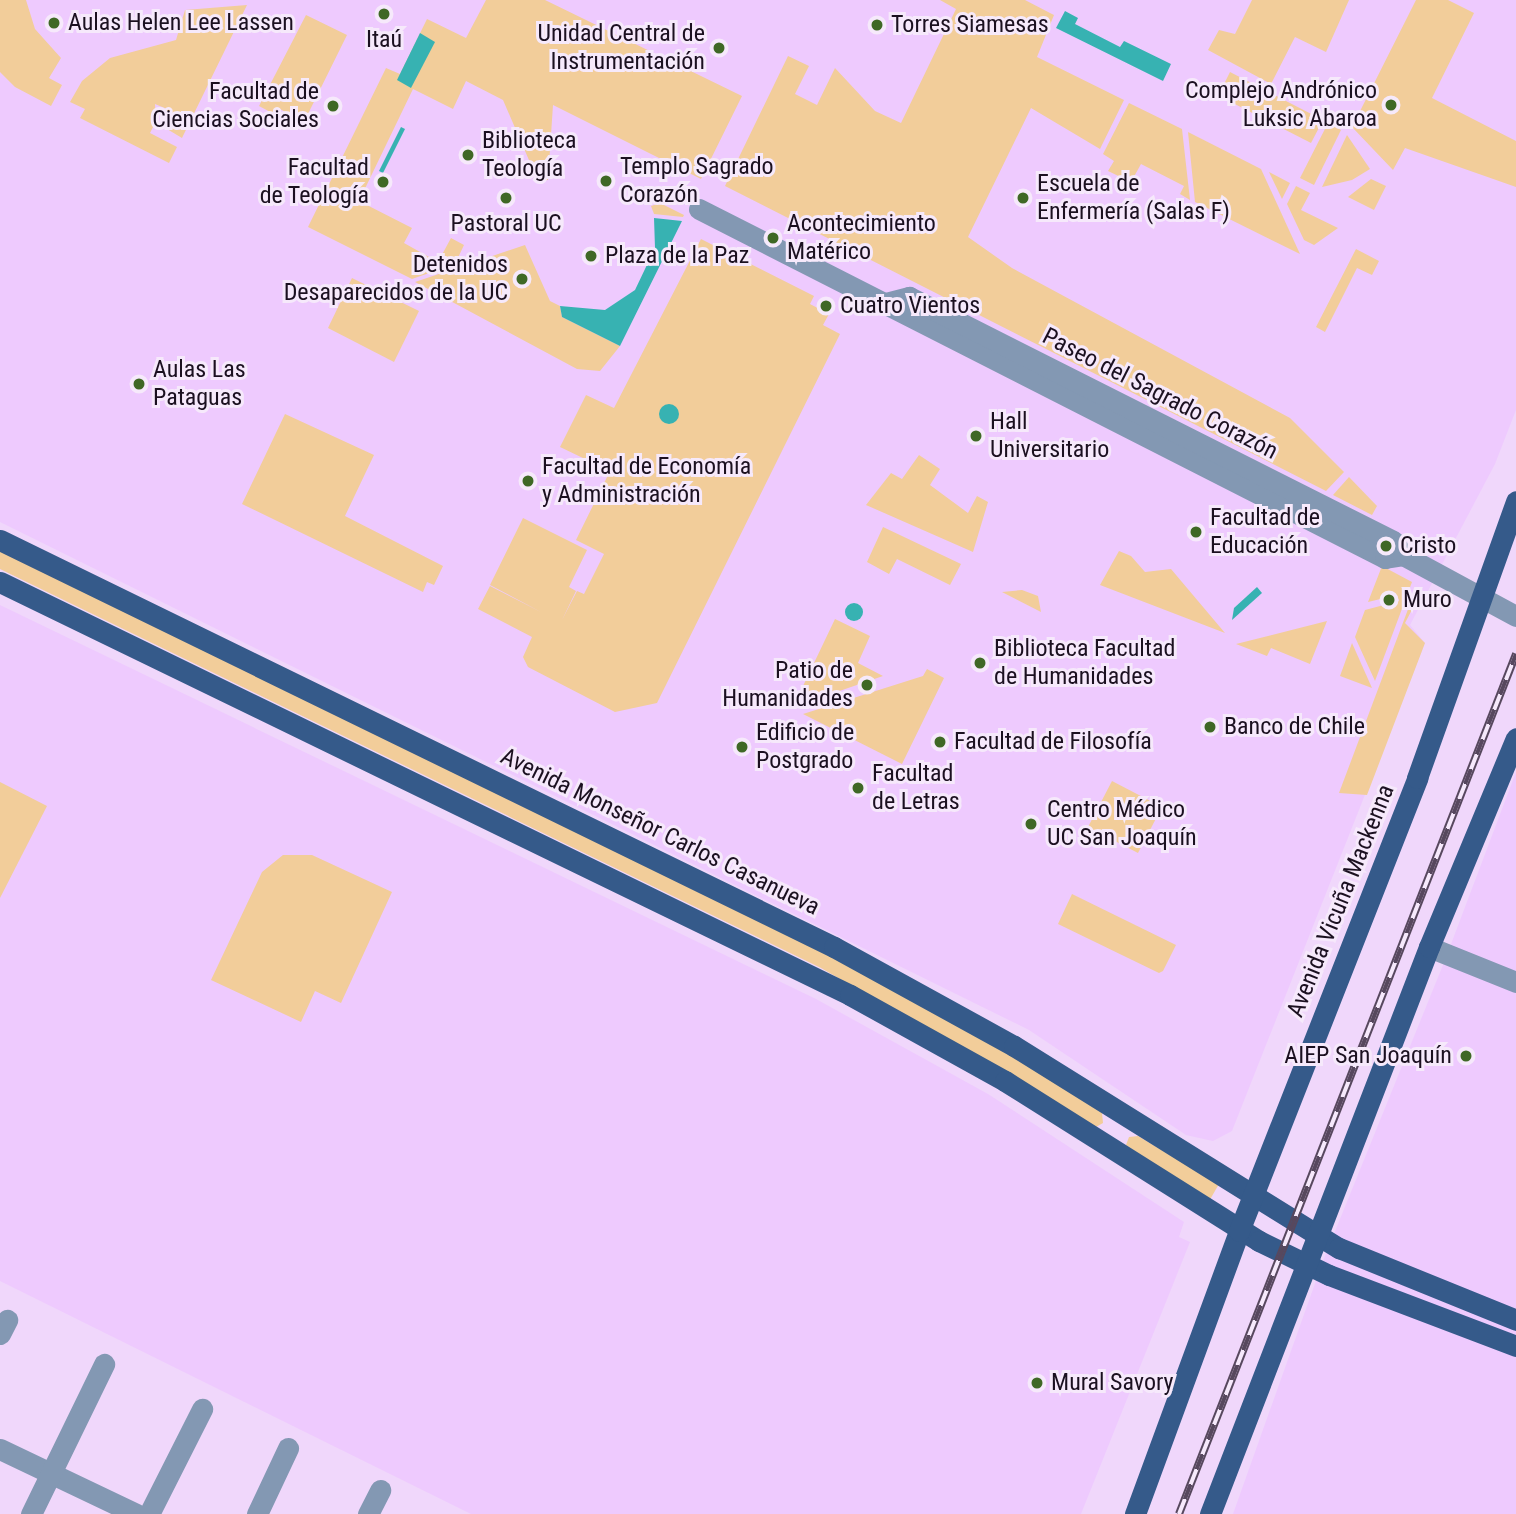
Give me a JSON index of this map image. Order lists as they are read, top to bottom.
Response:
{
  "streets": {
    "main road": ["Avenida Monseñor Carlos Casanueva", "Avenida Vicuña Mackenna"],
    "street": ["Paseo del Sagrado Corazón"]
  },
  "crossings": [
    ["Paseo del Sagrado Corazón", "Avenida Vicuña Mackenna"],
    ["Avenida Monseñor Carlos Casanueva", "Avenida Vicuña Mackenna"]
  ],
  "places": [
    "Itaú",
    "Aulas Helen Lee Lassen",
    "Torres Siamesas",
    "Unidad Central de Instrumentación",
    "Complejo Andrónico Luksic Abaroa",
    "Facultad de Ciencias Sociales",
    "Biblioteca Teología",
    "Templo Sagrado Corazón",
    "Facultad de Teología",
    "Pastoral UC",
    "Escuela de Enfermería (Salas F)",
    "Acontecimiento Matérico",
    "Plaza de la Paz",
    "Detenidos Desaparecidos de la UC",
    "Cuatro Vientos",
    "Aulas Las Pataguas",
    "Hall Universitario",
    "Facultad de Economía y Administración",
    "Facultad de Educación",
    "Cristo",
    "Muro",
    "Biblioteca Facultad de Humanidades",
    "Patio de Humanidades",
    "Banco de Chile",
    "Facultad de Filosofía",
    "Edificio de Postgrado",
    "Facultad de Letras",
    "Centro Médico UC San Joaquín",
    "AIEP San Joaquín",
    "Mural Savory"
  ]
}
